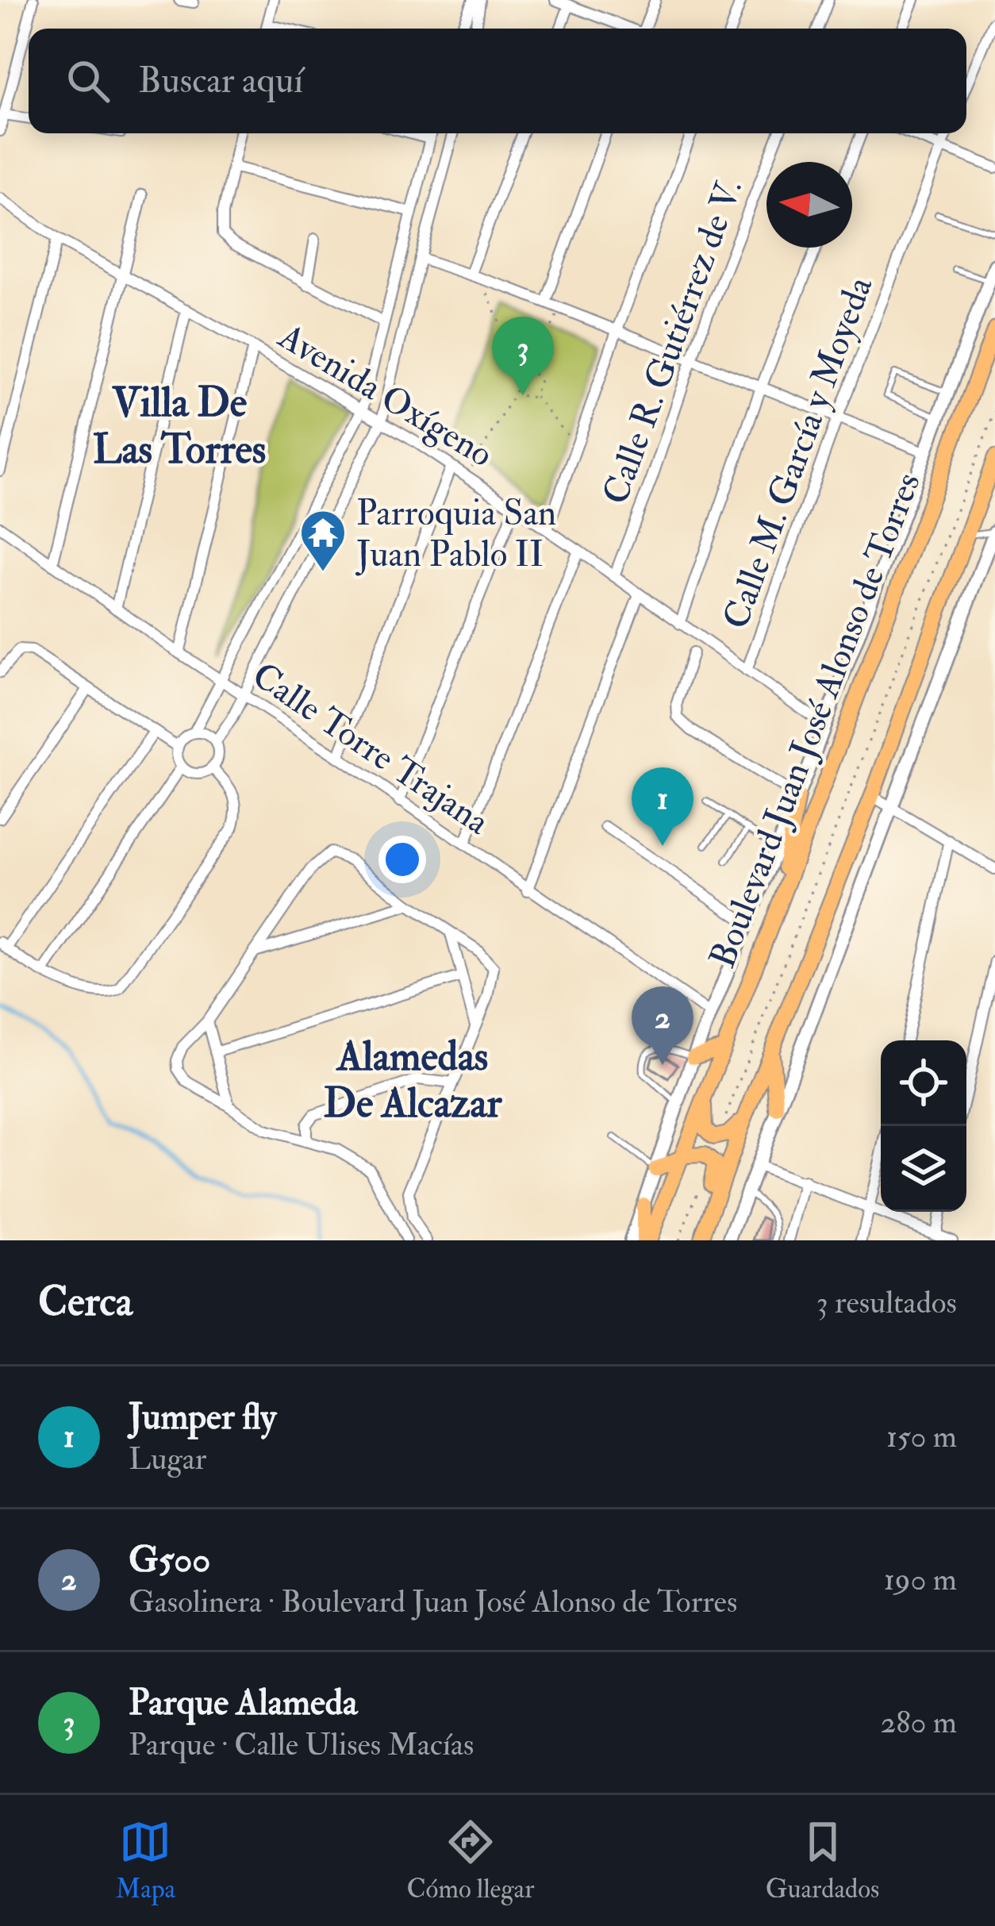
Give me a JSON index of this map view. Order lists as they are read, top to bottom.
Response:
{
  "streets": {
    "main road": ["Boulevard Juan José Alonso de Torres"],
    "street": [
      "Calle R. Gutiérrez de V.",
      "Avenida Oxígeno",
      "Calle M. García y Moyeda",
      "Calle Torre Trajana"
    ]
  },
  "crossings": [
    ["Calle R. Gutiérrez de V.", "Avenida Oxígeno"],
    ["Avenida Oxígeno", "Calle M. García y Moyeda"]
  ],
  "districts": ["Villa De Las Torres", "Alamedas De Alcazar"],
  "places": {
    "temple": ["Parroquia San Juan Pablo II"]
  },
  "north": "left",
  "page": {
    "search": "Buscar aquí",
    "pins": ["3", "1", "2"],
    "heading": ["Cerca", "3 resultados"],
    "list": [
      {
        "mark": "1",
        "name": "Jumper fly",
        "note": "Lugar",
        "value": "150 m"
      },
      {
        "mark": "2",
        "name": "G500",
        "note": "Gasolinera · Boulevard Juan José Alonso de Torres",
        "value": "190 m"
      },
      {
        "mark": "3",
        "name": "Parque Alameda",
        "note": "Parque · Calle Ulises Macías",
        "value": "280 m"
      }
    ],
    "nav": ["Mapa", "Cómo llegar", "Guardados"]
  }
}
